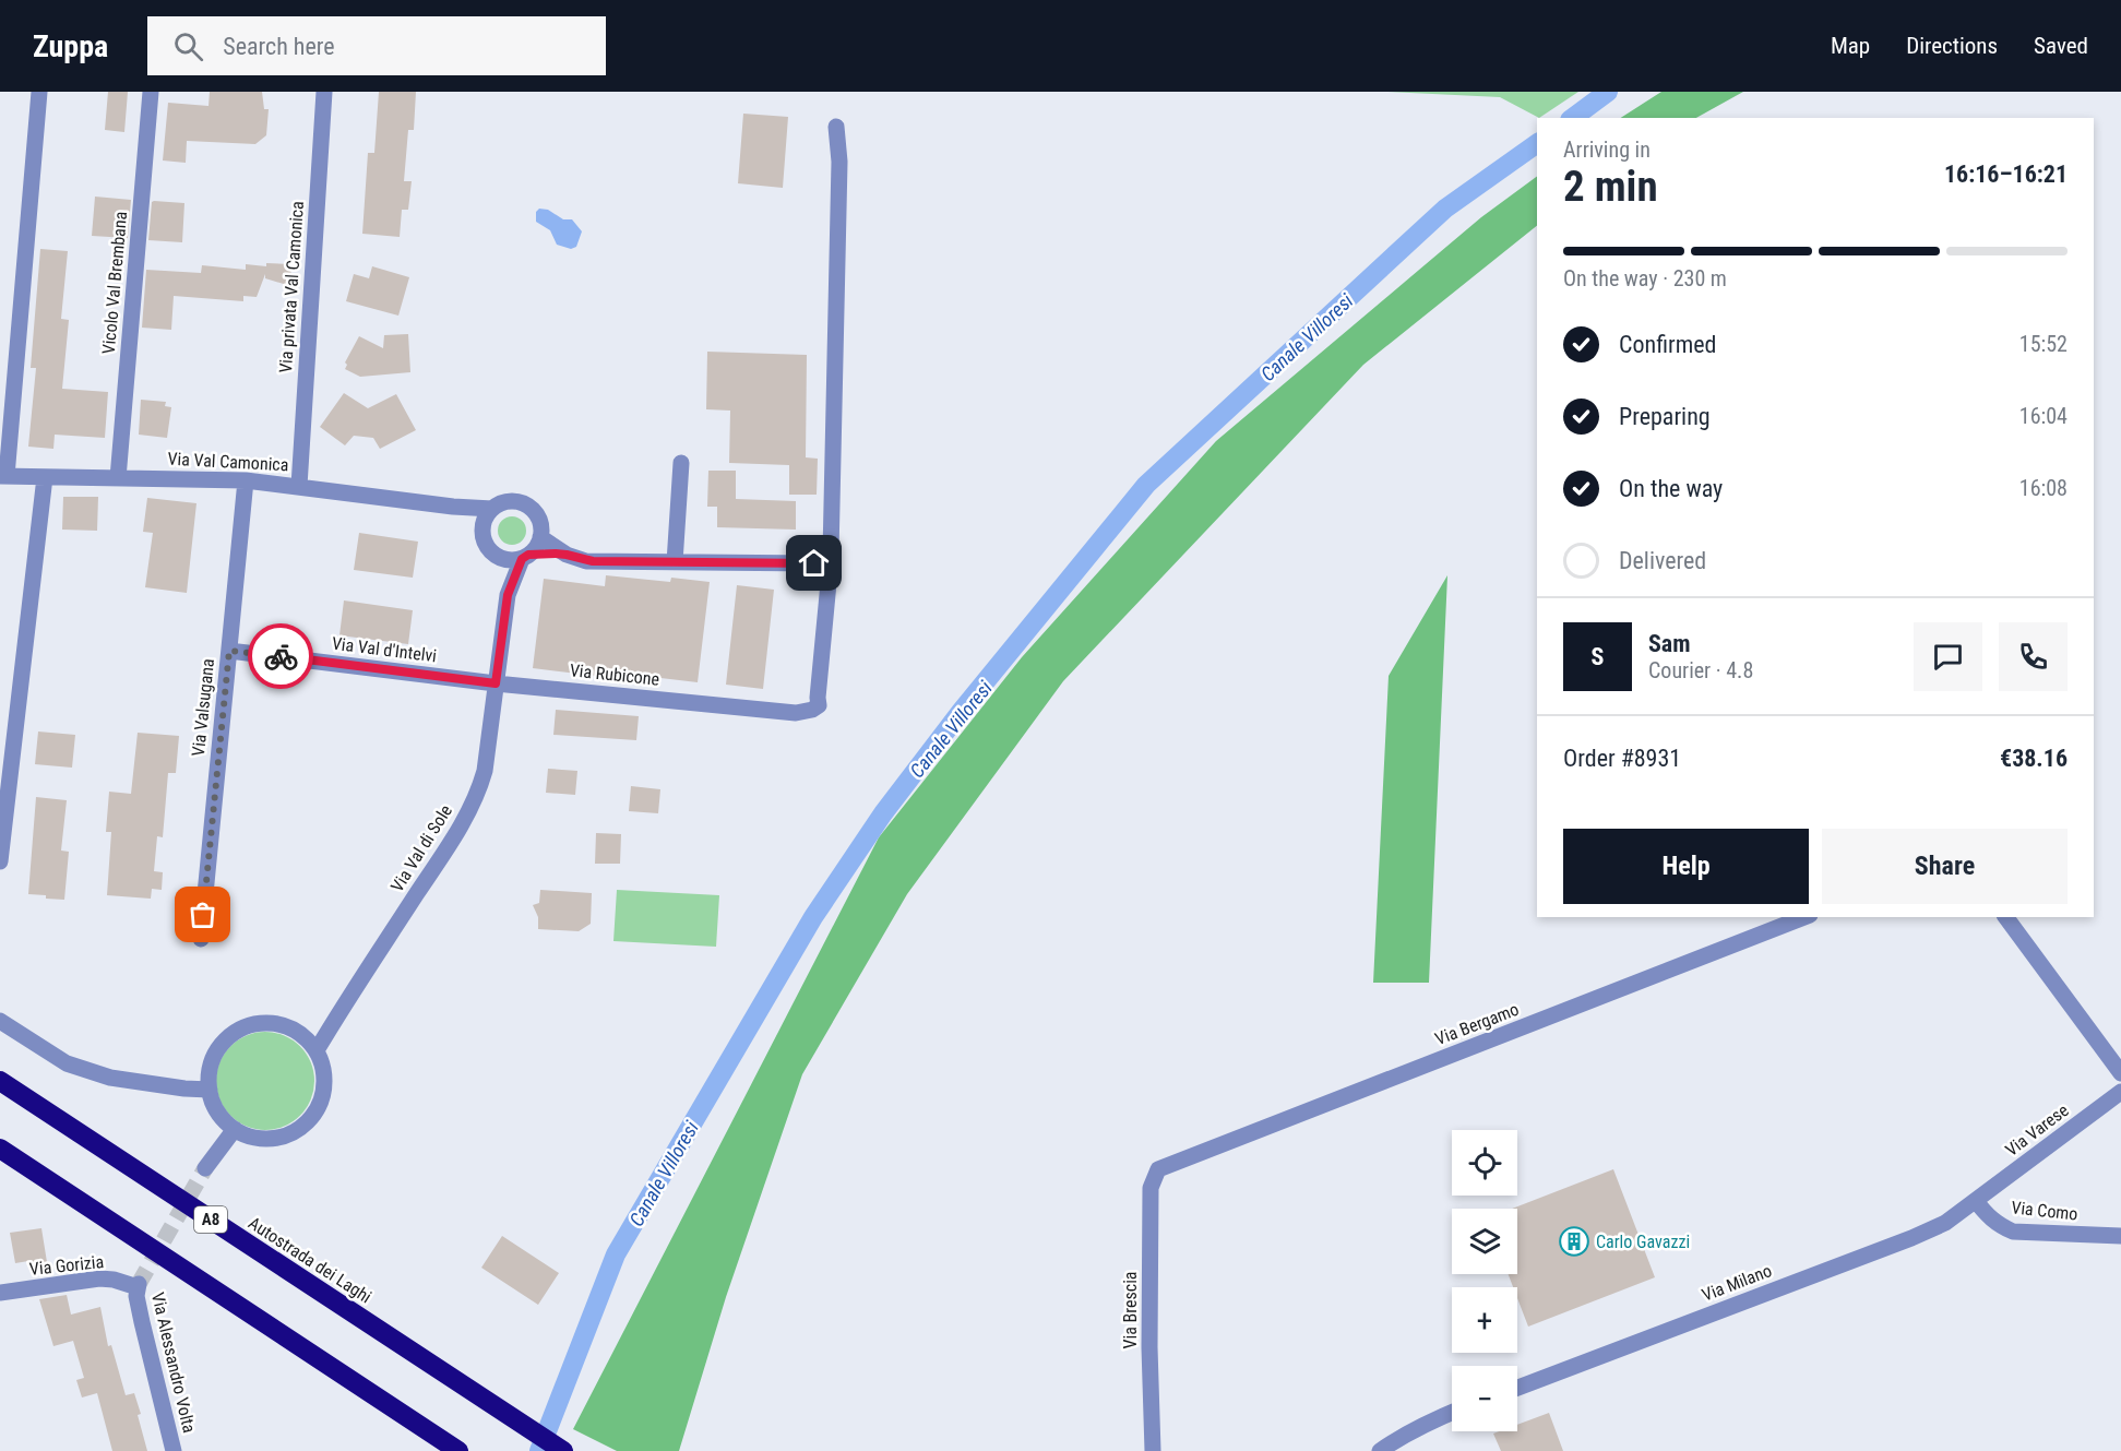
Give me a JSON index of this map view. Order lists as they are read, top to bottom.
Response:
{
  "streets": {
    "highway": ["A8", "Autostrada dei Laghi"],
    "street": [
      "Vicolo Val Brembana",
      "Via privata Val Camonica",
      "Via Val Camonica",
      "Via Val d'Intelvi",
      "Via Rubicone",
      "Via Valsugana",
      "Via Val di Sole",
      "Via Bergamo",
      "Via Varese",
      "Via Como",
      "Via Gorizia",
      "Via Milano",
      "Via Brescia",
      "Via Alessandro Volta"
    ]
  },
  "crossings": [
    ["Vicolo Val Brembana", "Via Val Camonica"],
    ["Via privata Val Camonica", "Via Val Camonica"],
    ["Via Val Camonica", "Via Valsugana"],
    ["Via Val d'Intelvi", "Via Rubicone"],
    ["Via Val d'Intelvi", "Via Valsugana"],
    ["Via Val d'Intelvi", "Via Val di Sole"],
    ["Via Rubicone", "Via Val di Sole"],
    ["Via Bergamo", "Via Brescia"],
    ["Via Varese", "Via Como"],
    ["Via Varese", "Via Milano"],
    ["Via Como", "Via Milano"],
    ["Via Gorizia", "Via Alessandro Volta"]
  ],
  "water": ["Canale Villoresi"],
  "places": {
    "building": ["Carlo Gavazzi"]
  },
  "page": {
    "header": "Zuppa",
    "search": "Search here",
    "nav": ["Map", "Directions", "Saved"],
    "heading": ["2 min", "Arriving in", "16:16–16:21"],
    "panel": [
      "Sam",
      "Courier · 4.8",
      "Order #8931",
      "€38.16"
    ],
    "bar": "On the way · 230 m",
    "list": [
      ["Confirmed", "15:52"],
      ["Preparing", "16:04"],
      ["On the way", "16:08"],
      "Delivered"
    ],
    "round": "S",
    "buttons": ["Help", "Share"],
    "map_buttons": ["+", "−"]
  }
}
